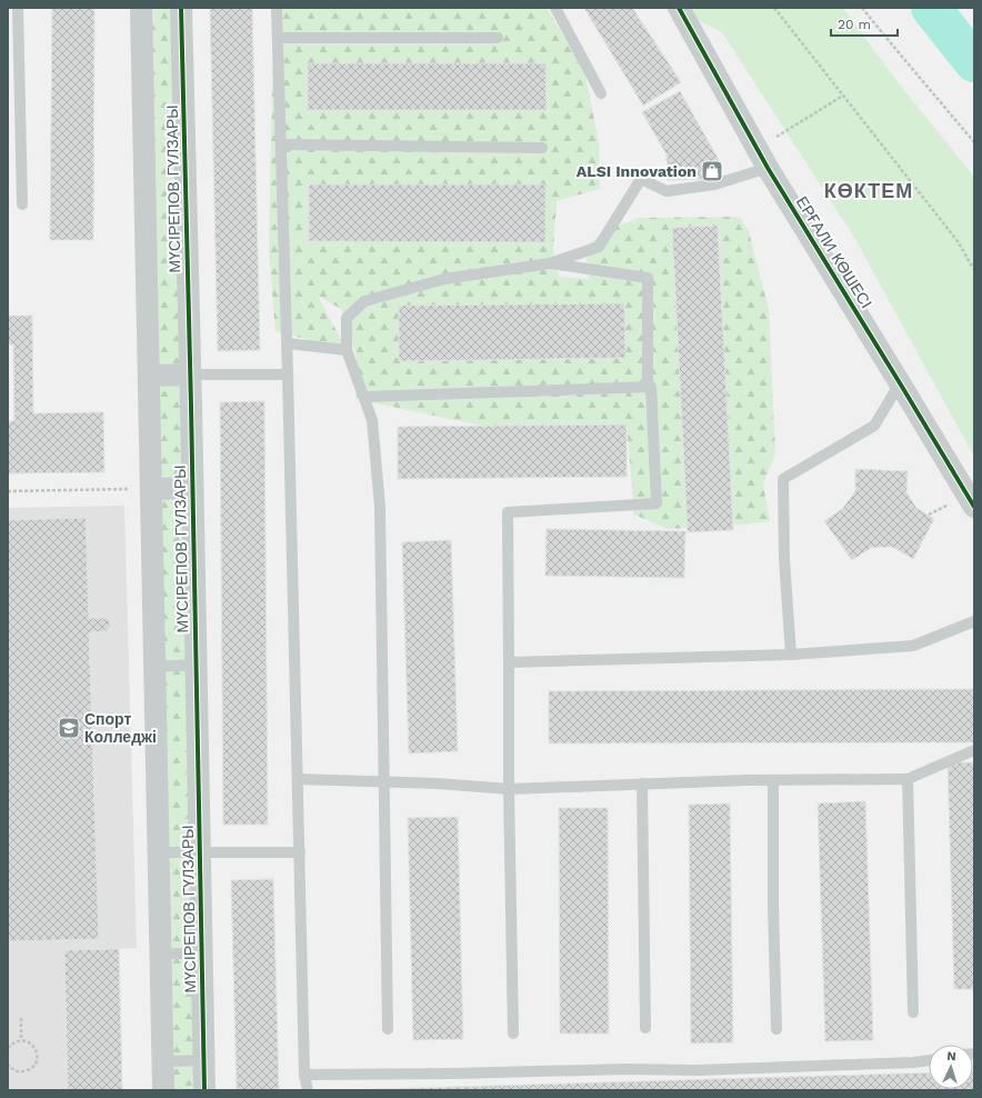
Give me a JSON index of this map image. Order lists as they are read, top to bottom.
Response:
{
  "streets": {
    "street": ["МҮСІРЕПОВ ГҮЛЗАРЫ", "ЕРҒАЛИ КӨШЕСІ"]
  },
  "districts": ["КӨКТЕМ"],
  "places": {
    "shop": ["ALSI Innovation"],
    "school or university": ["Спорт Колледжі"]
  },
  "scale_bar": "20 m",
  "north": "top"
}
